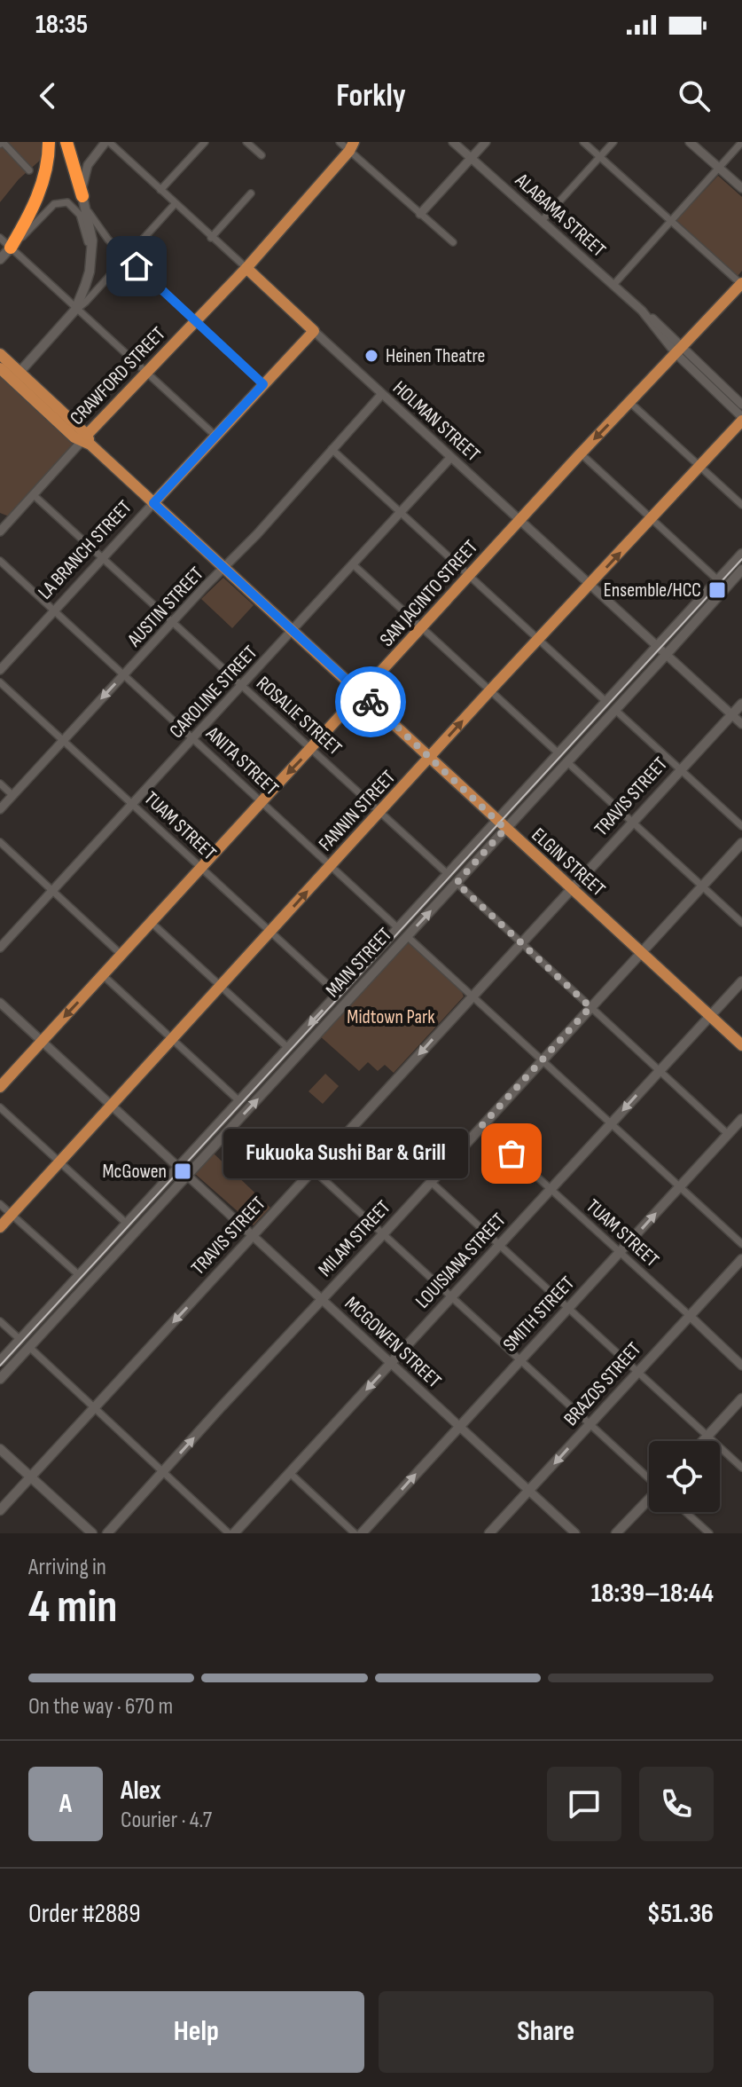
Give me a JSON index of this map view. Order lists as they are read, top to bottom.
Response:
{
  "streets": {
    "main road": [
      "CRAWFORD STREET",
      "HOLMAN STREET",
      "LA BRANCH STREET",
      "SAN JACINTO STREET",
      "TRAVIS STREET",
      "FANNIN STREET",
      "ELGIN STREET",
      "MAIN STREET",
      "MILAM STREET",
      "LOUISIANA STREET",
      "SMITH STREET",
      "BRAZOS STREET"
    ],
    "street": [
      "ALABAMA STREET",
      "AUSTIN STREET",
      "CAROLINE STREET",
      "ROSALIE STREET",
      "ANITA STREET",
      "TUAM STREET",
      "MCGOWEN STREET"
    ]
  },
  "crossings": [
    ["ALABAMA STREET", "SAN JACINTO STREET"],
    ["ALABAMA STREET", "FANNIN STREET"],
    ["CRAWFORD STREET", "HOLMAN STREET"],
    ["CRAWFORD STREET", "ROSALIE STREET"],
    ["CRAWFORD STREET", "ELGIN STREET"],
    ["HOLMAN STREET", "LA BRANCH STREET"],
    ["HOLMAN STREET", "SAN JACINTO STREET"],
    ["HOLMAN STREET", "AUSTIN STREET"],
    ["HOLMAN STREET", "CAROLINE STREET"],
    ["HOLMAN STREET", "TRAVIS STREET"],
    ["HOLMAN STREET", "FANNIN STREET"],
    ["HOLMAN STREET", "MAIN STREET"],
    ["LA BRANCH STREET", "ROSALIE STREET"],
    ["LA BRANCH STREET", "ANITA STREET"],
    ["LA BRANCH STREET", "ELGIN STREET"],
    ["SAN JACINTO STREET", "ROSALIE STREET"],
    ["SAN JACINTO STREET", "ANITA STREET"],
    ["SAN JACINTO STREET", "TUAM STREET"],
    ["SAN JACINTO STREET", "ELGIN STREET"],
    ["SAN JACINTO STREET", "MCGOWEN STREET"],
    ["AUSTIN STREET", "ROSALIE STREET"],
    ["AUSTIN STREET", "ANITA STREET"],
    ["AUSTIN STREET", "TUAM STREET"],
    ["AUSTIN STREET", "ELGIN STREET"],
    ["CAROLINE STREET", "ROSALIE STREET"],
    ["CAROLINE STREET", "ANITA STREET"],
    ["CAROLINE STREET", "TUAM STREET"],
    ["CAROLINE STREET", "ELGIN STREET"],
    ["ROSALIE STREET", "FANNIN STREET"],
    ["ROSALIE STREET", "MAIN STREET"],
    ["ANITA STREET", "FANNIN STREET"],
    ["ANITA STREET", "MAIN STREET"],
    ["TRAVIS STREET", "ELGIN STREET"],
    ["TRAVIS STREET", "MCGOWEN STREET"],
    ["FANNIN STREET", "TUAM STREET"],
    ["FANNIN STREET", "ELGIN STREET"],
    ["FANNIN STREET", "MCGOWEN STREET"],
    ["TUAM STREET", "MAIN STREET"],
    ["TUAM STREET", "MILAM STREET"],
    ["TUAM STREET", "LOUISIANA STREET"],
    ["TUAM STREET", "SMITH STREET"],
    ["TUAM STREET", "BRAZOS STREET"],
    ["ELGIN STREET", "MAIN STREET"],
    ["ELGIN STREET", "MILAM STREET"],
    ["ELGIN STREET", "LOUISIANA STREET"],
    ["MAIN STREET", "MCGOWEN STREET"],
    ["MILAM STREET", "MCGOWEN STREET"],
    ["LOUISIANA STREET", "MCGOWEN STREET"],
    ["SMITH STREET", "MCGOWEN STREET"],
    ["MCGOWEN STREET", "BRAZOS STREET"]
  ],
  "one_way": ["TRAVIS STREET", "SMITH STREET"],
  "parks": ["Midtown Park"],
  "places": {
    "other": ["Heinen Theatre", "Fukuoka Sushi Bar & Grill"],
    "transit": ["Ensemble/HCC", "McGowen"]
  },
  "page": {
    "status": "18:35",
    "header": "Forkly",
    "bubble": "Fukuoka Sushi Bar & Grill",
    "heading": ["4 min", "Arriving in", "18:39–18:44"],
    "panel": [
      "Alex",
      "Courier · 4.7",
      "Order #2889",
      "$51.36"
    ],
    "bar": "On the way · 670 m",
    "round": "A",
    "buttons": ["Help", "Share"]
  }
}
